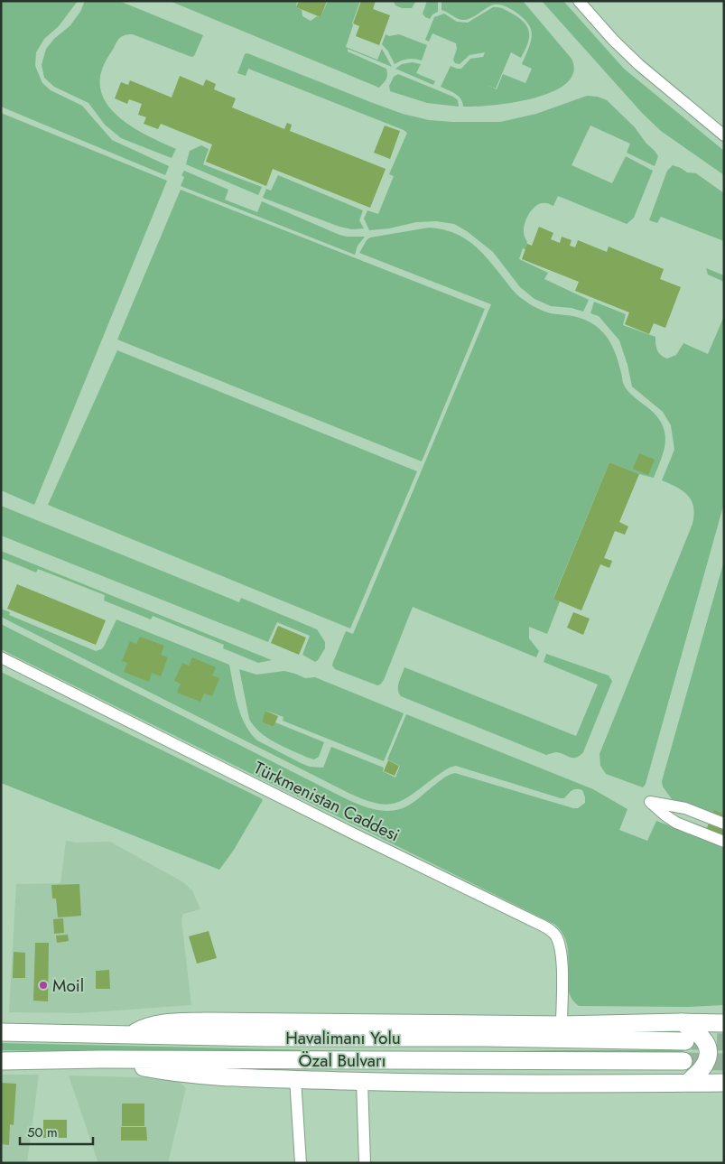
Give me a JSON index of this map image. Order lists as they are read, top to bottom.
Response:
{
  "streets": {
    "highway": ["Havalimanı Yolu", "Özal Bulvarı"],
    "street": ["Türkmenistan Caddesi"]
  },
  "places": ["Moil"],
  "scale_bar": "50 m"
}
